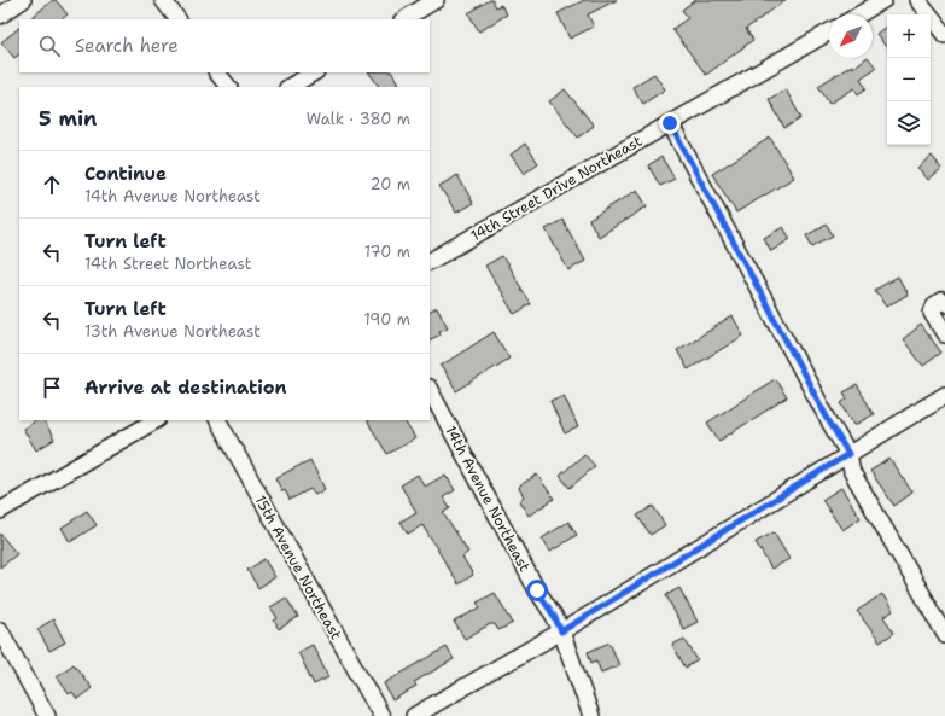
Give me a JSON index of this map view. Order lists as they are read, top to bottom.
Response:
{
  "streets": {
    "street": ["14th Street Drive Northeast", "14th Avenue Northeast", "15th Avenue Northeast"]
  },
  "north": "bottom left",
  "page": {
    "map_buttons": ["+", "−"],
    "search": "Search here",
    "heading": ["5 min", "Walk · 380 m"],
    "list": [
      ["Continue", "14th Avenue Northeast", "20 m"],
      ["Turn left", "14th Street Northeast", "170 m"],
      ["Turn left", "13th Avenue Northeast", "190 m"],
      "Arrive at destination"
    ]
  }
}
